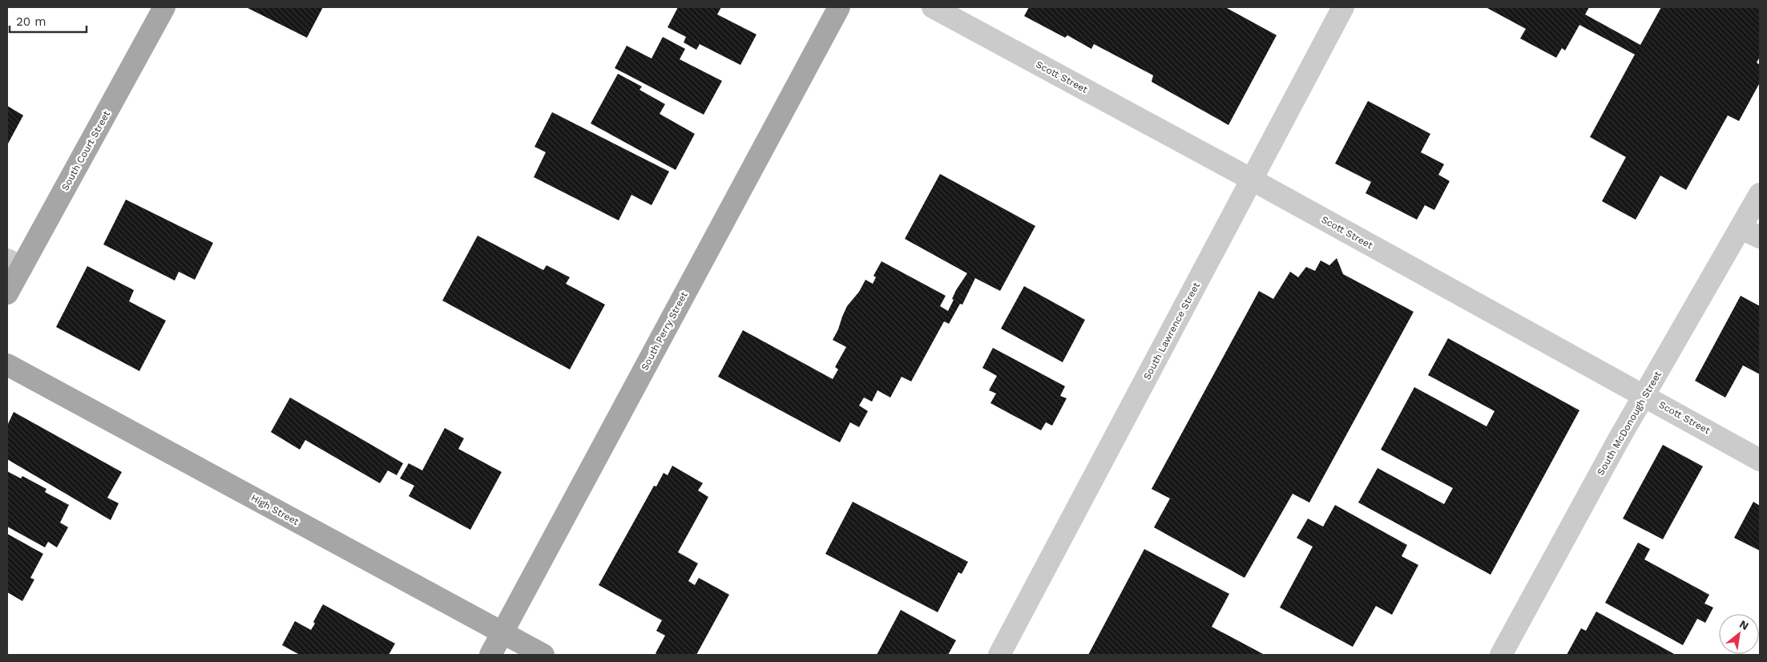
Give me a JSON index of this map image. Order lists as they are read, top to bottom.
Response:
{
  "streets": {
    "main road": ["South Court Street", "South Perry Street", "High Street"],
    "street": ["Scott Street", "South Lawrence Street", "South McDonough Street"]
  },
  "crossings": [
    ["Scott Street", "South Lawrence Street"],
    ["Scott Street", "South McDonough Street"],
    ["South Perry Street", "High Street"]
  ],
  "scale_bar": "20 m",
  "north": "top right"
}
